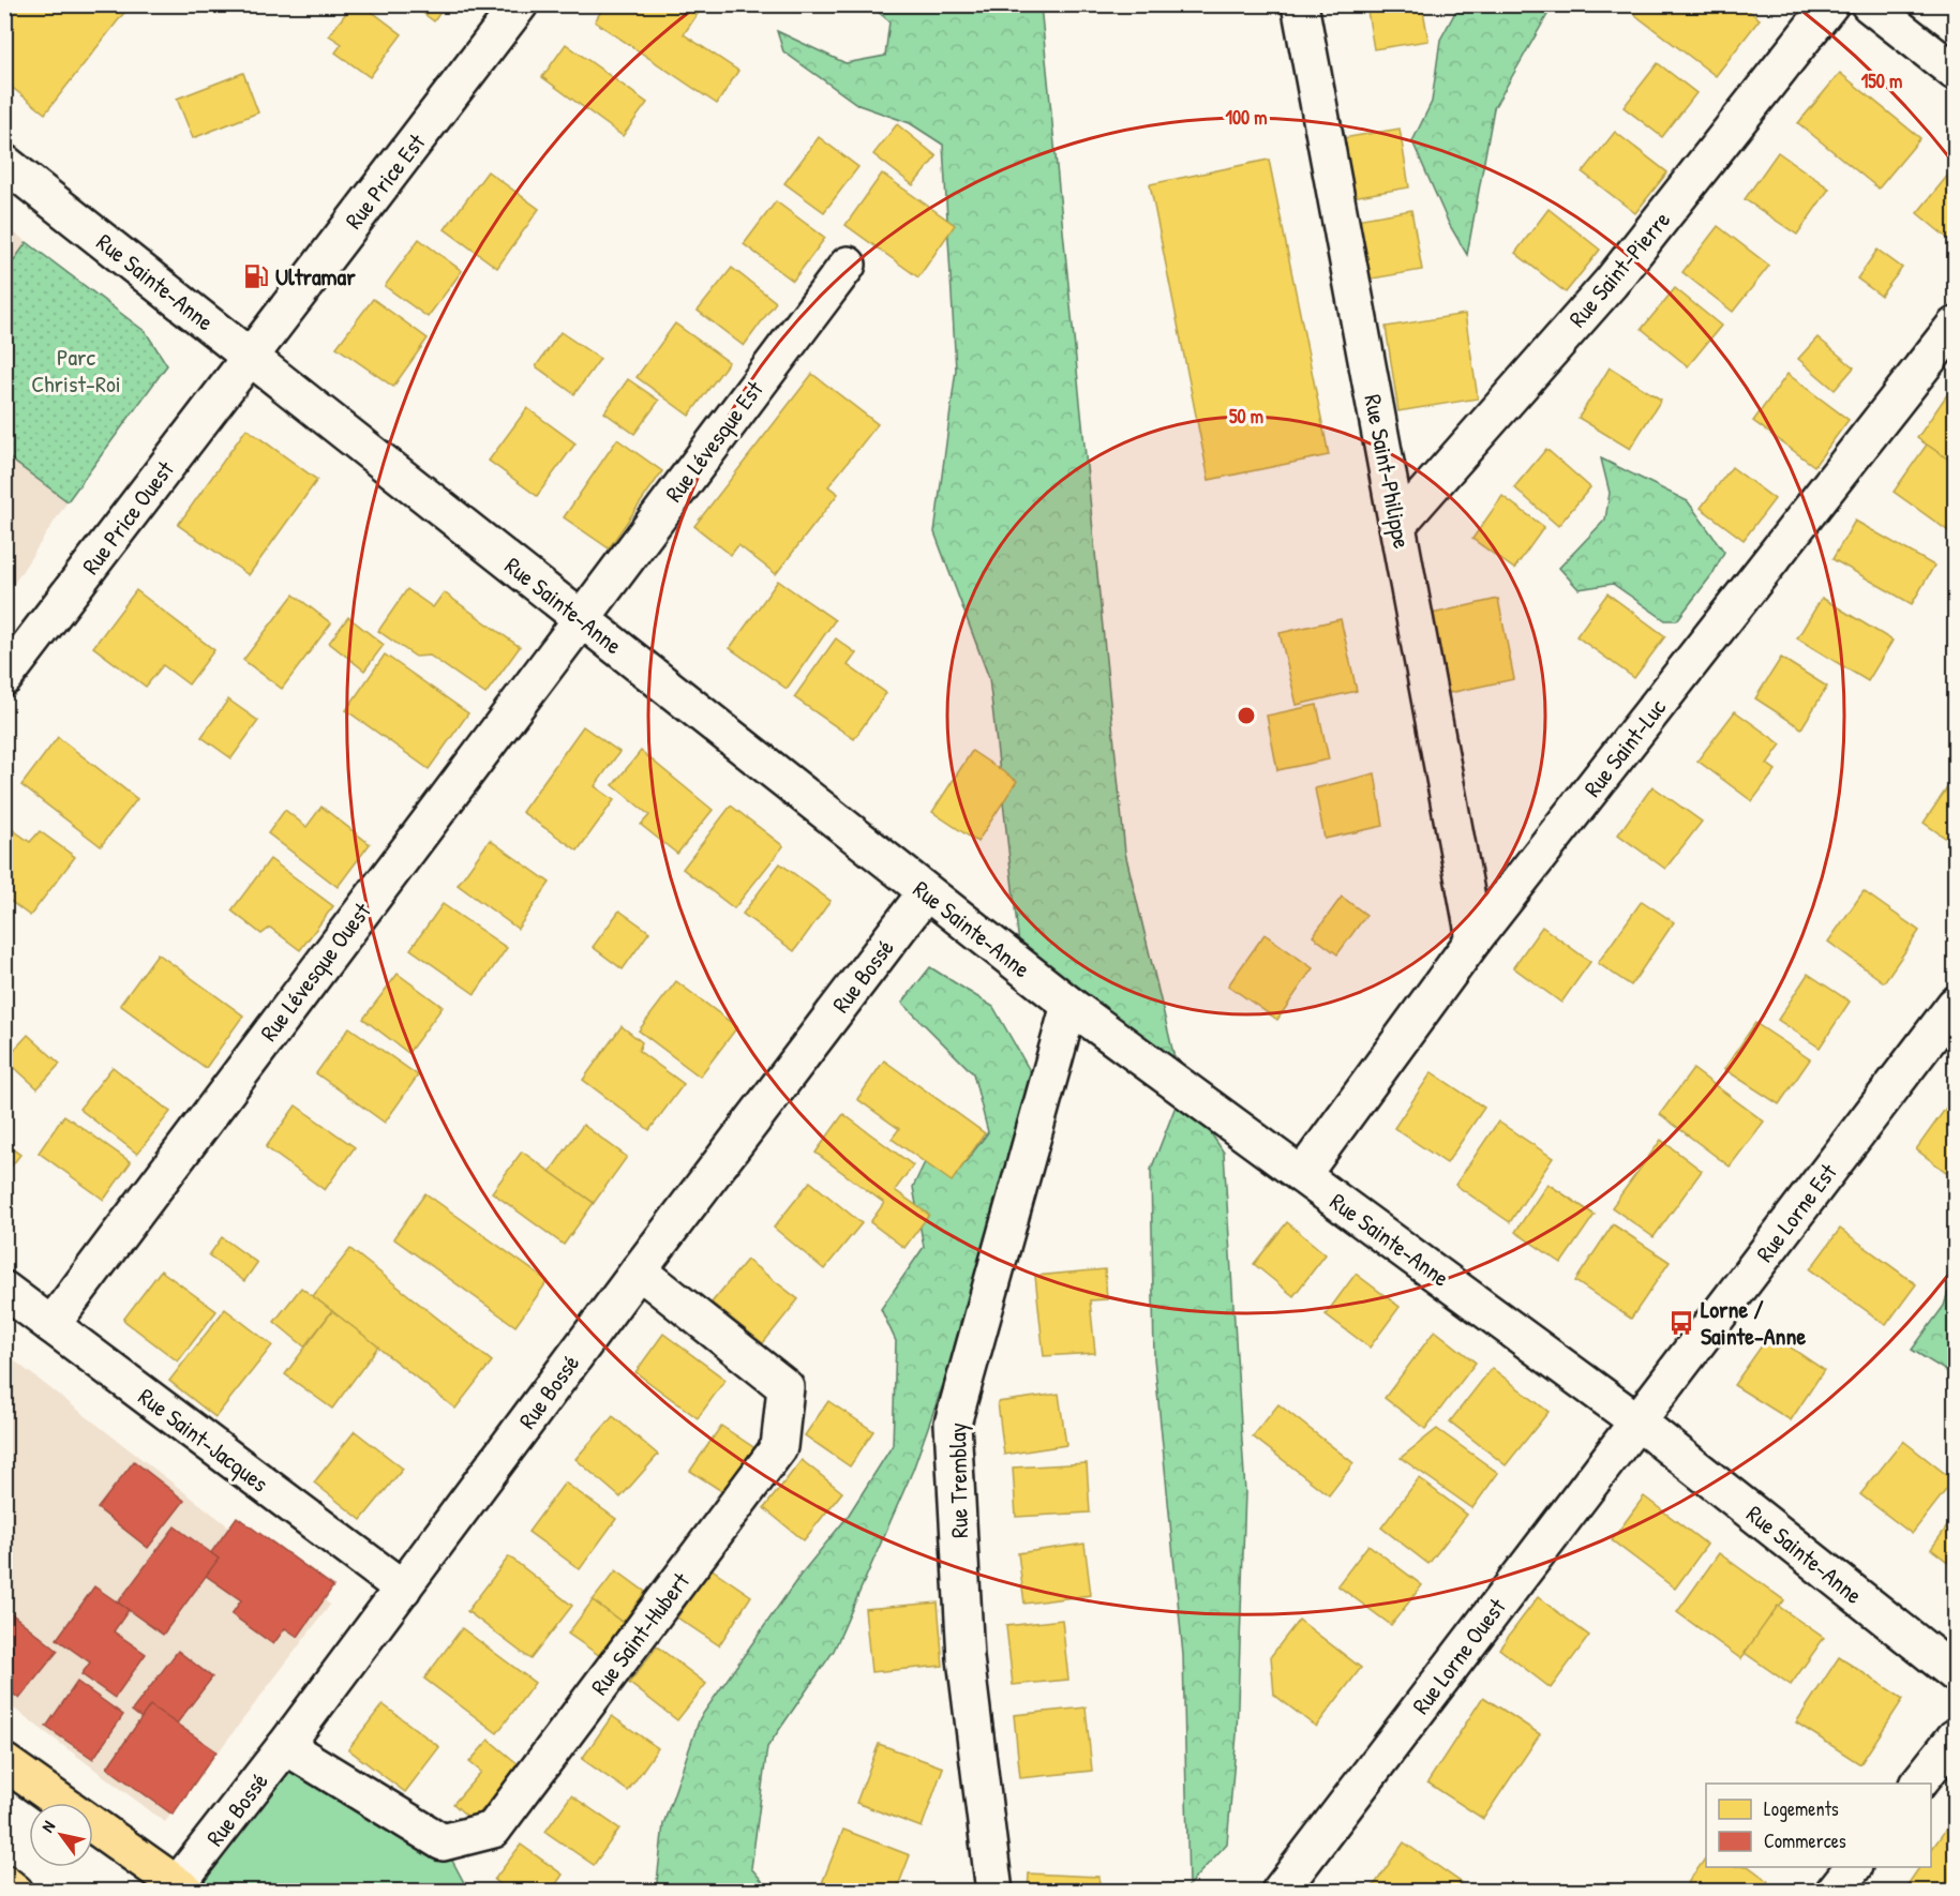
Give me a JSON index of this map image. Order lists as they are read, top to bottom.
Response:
{
  "streets": {
    "street": [
      "Rue Price Est",
      "Rue Saint-Pierre",
      "Rue Sainte-Anne",
      "Rue Lévesque Est",
      "Rue Saint-Philippe",
      "Rue Price Ouest",
      "Rue Saint-Luc",
      "Rue Lévesque Ouest",
      "Rue Bossé",
      "Rue Lorne Est",
      "Rue Saint-Jacques",
      "Rue Tremblay",
      "Rue Saint-Hubert",
      "Rue Lorne Ouest"
    ]
  },
  "crossings": [
    ["Rue Price Est", "Rue Sainte-Anne"],
    ["Rue Price Est", "Rue Price Ouest"],
    ["Rue Saint-Pierre", "Rue Saint-Philippe"],
    ["Rue Sainte-Anne", "Rue Lévesque Est"],
    ["Rue Sainte-Anne", "Rue Price Ouest"],
    ["Rue Sainte-Anne", "Rue Saint-Luc"],
    ["Rue Sainte-Anne", "Rue Lévesque Ouest"],
    ["Rue Sainte-Anne", "Rue Bossé"],
    ["Rue Sainte-Anne", "Rue Lorne Est"],
    ["Rue Sainte-Anne", "Rue Tremblay"],
    ["Rue Sainte-Anne", "Rue Lorne Ouest"],
    ["Rue Lévesque Est", "Rue Lévesque Ouest"],
    ["Rue Saint-Philippe", "Rue Saint-Luc"],
    ["Rue Lévesque Ouest", "Rue Saint-Jacques"],
    ["Rue Bossé", "Rue Saint-Jacques"],
    ["Rue Bossé", "Rue Saint-Hubert"],
    ["Rue Lorne Est", "Rue Lorne Ouest"]
  ],
  "parks": ["Parc Christ-Roi"],
  "places": {
    "fuel station": ["Ultramar"],
    "bus stop": ["Lorne / Sainte-Anne"]
  },
  "legend": ["Logements", "Commerces"],
  "north": "top left",
  "rings": ["150 m", "100 m", "50 m"]
}
